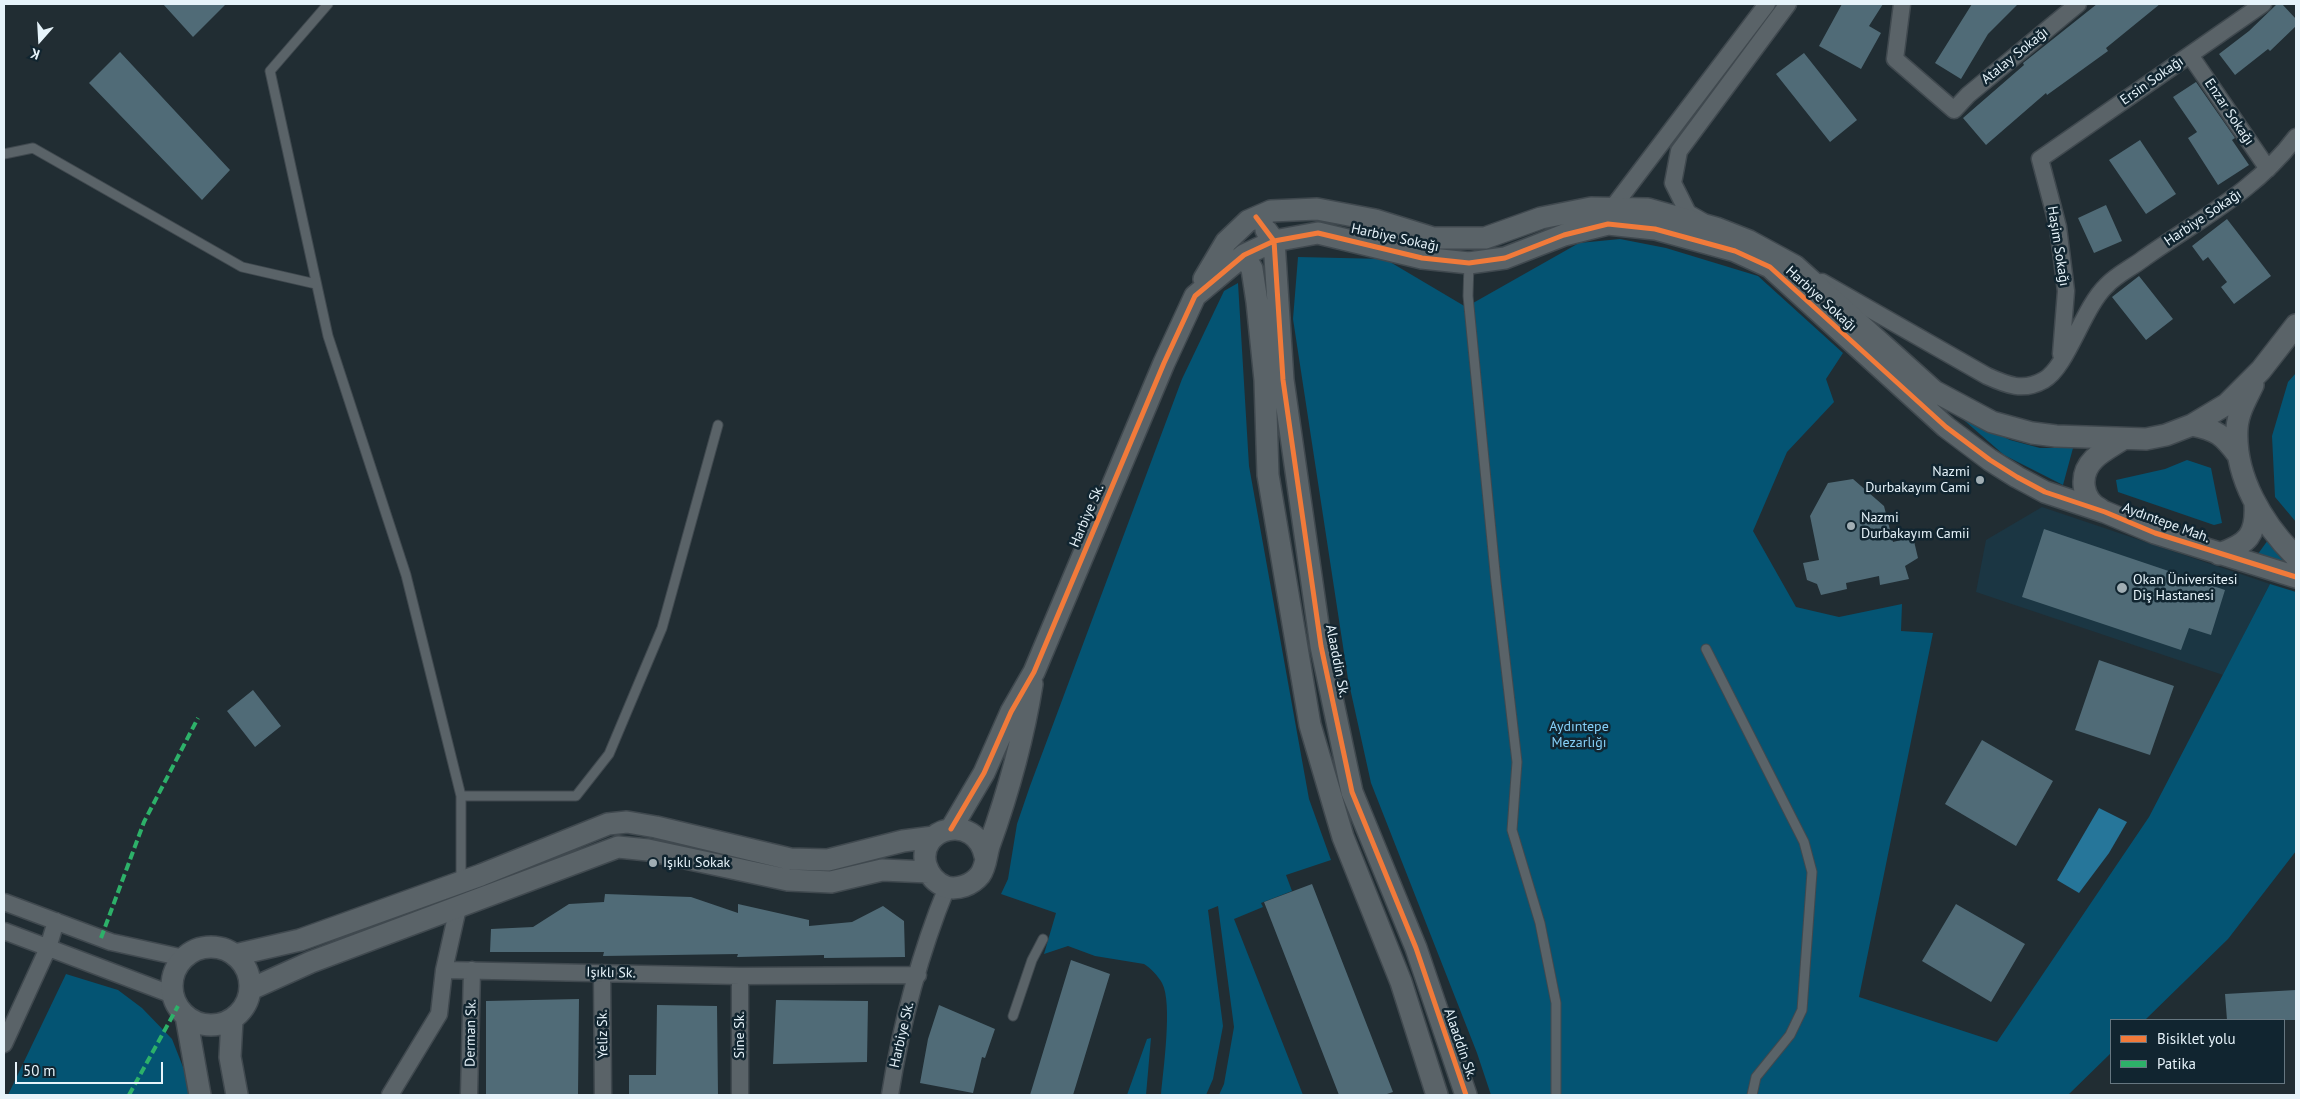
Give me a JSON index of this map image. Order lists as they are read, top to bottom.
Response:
{
  "streets": {
    "street": [
      "Atalay Sokağı",
      "Ersin Sokağı",
      "Enzar Sokağı",
      "Harbiye Sokağı",
      "Haşim Sokağı",
      "Harbiye Sk.",
      "Aydıntepe Mah.",
      "Alaaddin Sk.",
      "Işıklı Sk.",
      "Derman Sk.",
      "Yeliz Sk.",
      "Sine Sk."
    ]
  },
  "crossings": [
    ["Ersin Sokağı", "Enzar Sokağı"],
    ["Ersin Sokağı", "Haşim Sokağı"],
    ["Enzar Sokağı", "Harbiye Sokağı"],
    ["Harbiye Sokağı", "Haşim Sokağı"],
    ["Harbiye Sokağı", "Harbiye Sk."],
    ["Harbiye Sokağı", "Aydıntepe Mah."],
    ["Harbiye Sokağı", "Alaaddin Sk."],
    ["Harbiye Sk.", "Alaaddin Sk."],
    ["Harbiye Sk.", "Işıklı Sk."],
    ["Işıklı Sk.", "Derman Sk."],
    ["Işıklı Sk.", "Yeliz Sk."],
    ["Işıklı Sk.", "Sine Sk."]
  ],
  "parks": ["Aydıntepe Mezarlığı"],
  "places": [
    "Nazmi Durbakayım Cami",
    "Nazmi Durbakayım Camii",
    "Okan Üniversitesi Diş Hastanesi",
    "Işıklı Sokak"
  ],
  "legend": ["Bisiklet yolu", "Patika"],
  "scale_bar": "50 m",
  "north": "bottom"
}
